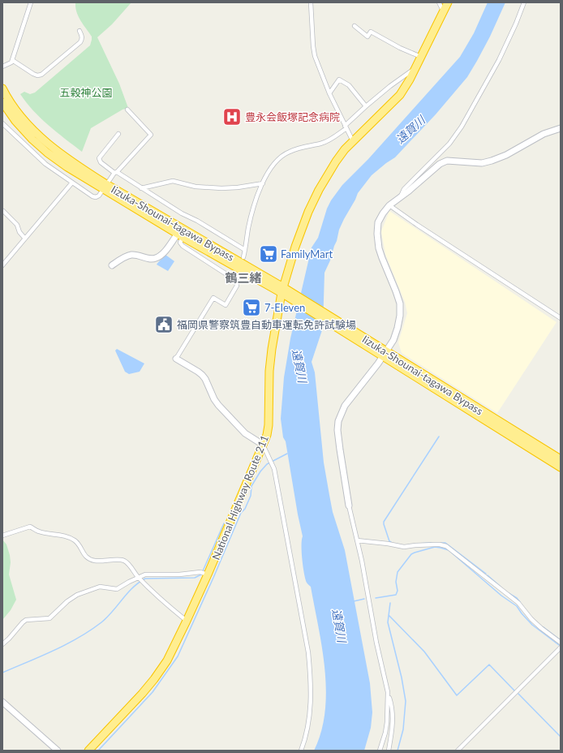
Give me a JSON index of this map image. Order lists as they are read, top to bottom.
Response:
{
  "streets": {
    "highway": ["Iizuka-Shounai-tagawa Bypass", "National Highway Route 211"]
  },
  "crossings": [
    ["Iizuka-Shounai-tagawa Bypass", "National Highway Route 211"]
  ],
  "districts": ["鶴三緒"],
  "water": ["遠賀川"],
  "parks": ["五穀神公園"],
  "places": {
    "hospital": ["豊永会飯塚記念病院"],
    "supermarket": ["FamilyMart", "7-Eleven"],
    "public building": ["福岡県警察筑豊自動車運転免許試験場"]
  }
}
